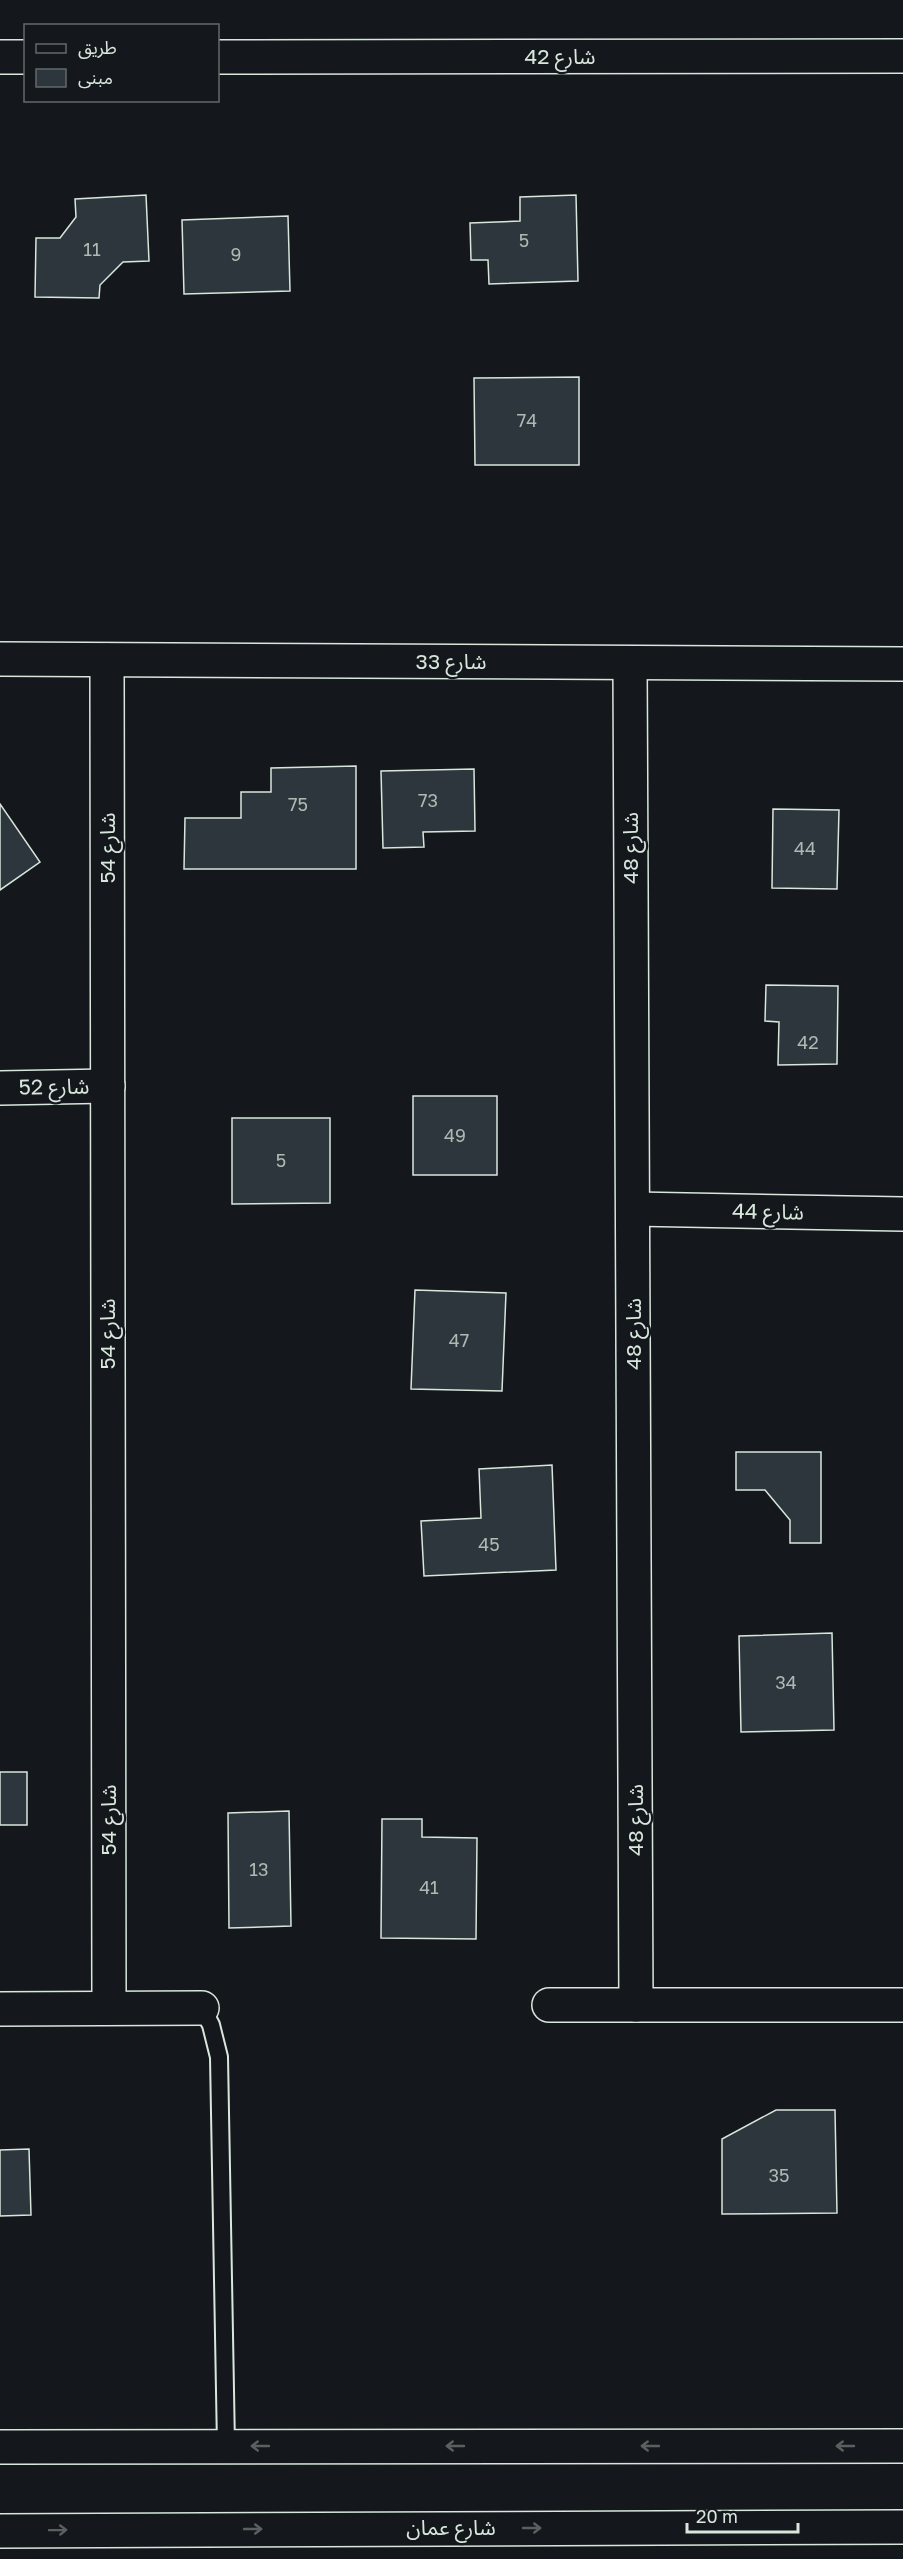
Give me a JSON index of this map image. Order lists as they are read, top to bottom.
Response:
{
  "streets": {
    "street": [
      "شارع 42",
      "شارع 33",
      "شارع 54",
      "شارع 48",
      "شارع 52",
      "شارع 44",
      "شارع عمان"
    ]
  },
  "crossings": [
    ["شارع 33", "شارع 54"],
    ["شارع 33", "شارع 48"],
    ["شارع 54", "شارع 52"],
    ["شارع 48", "شارع 44"]
  ],
  "house_numbers": [
    "5",
    "11",
    "9",
    "74",
    "73",
    "75",
    "44",
    "42",
    "49",
    "5",
    "47",
    "45",
    "34",
    "13",
    "41",
    "35"
  ],
  "legend": ["طريق", "مبنى"],
  "scale_bar": "20 m"
}
